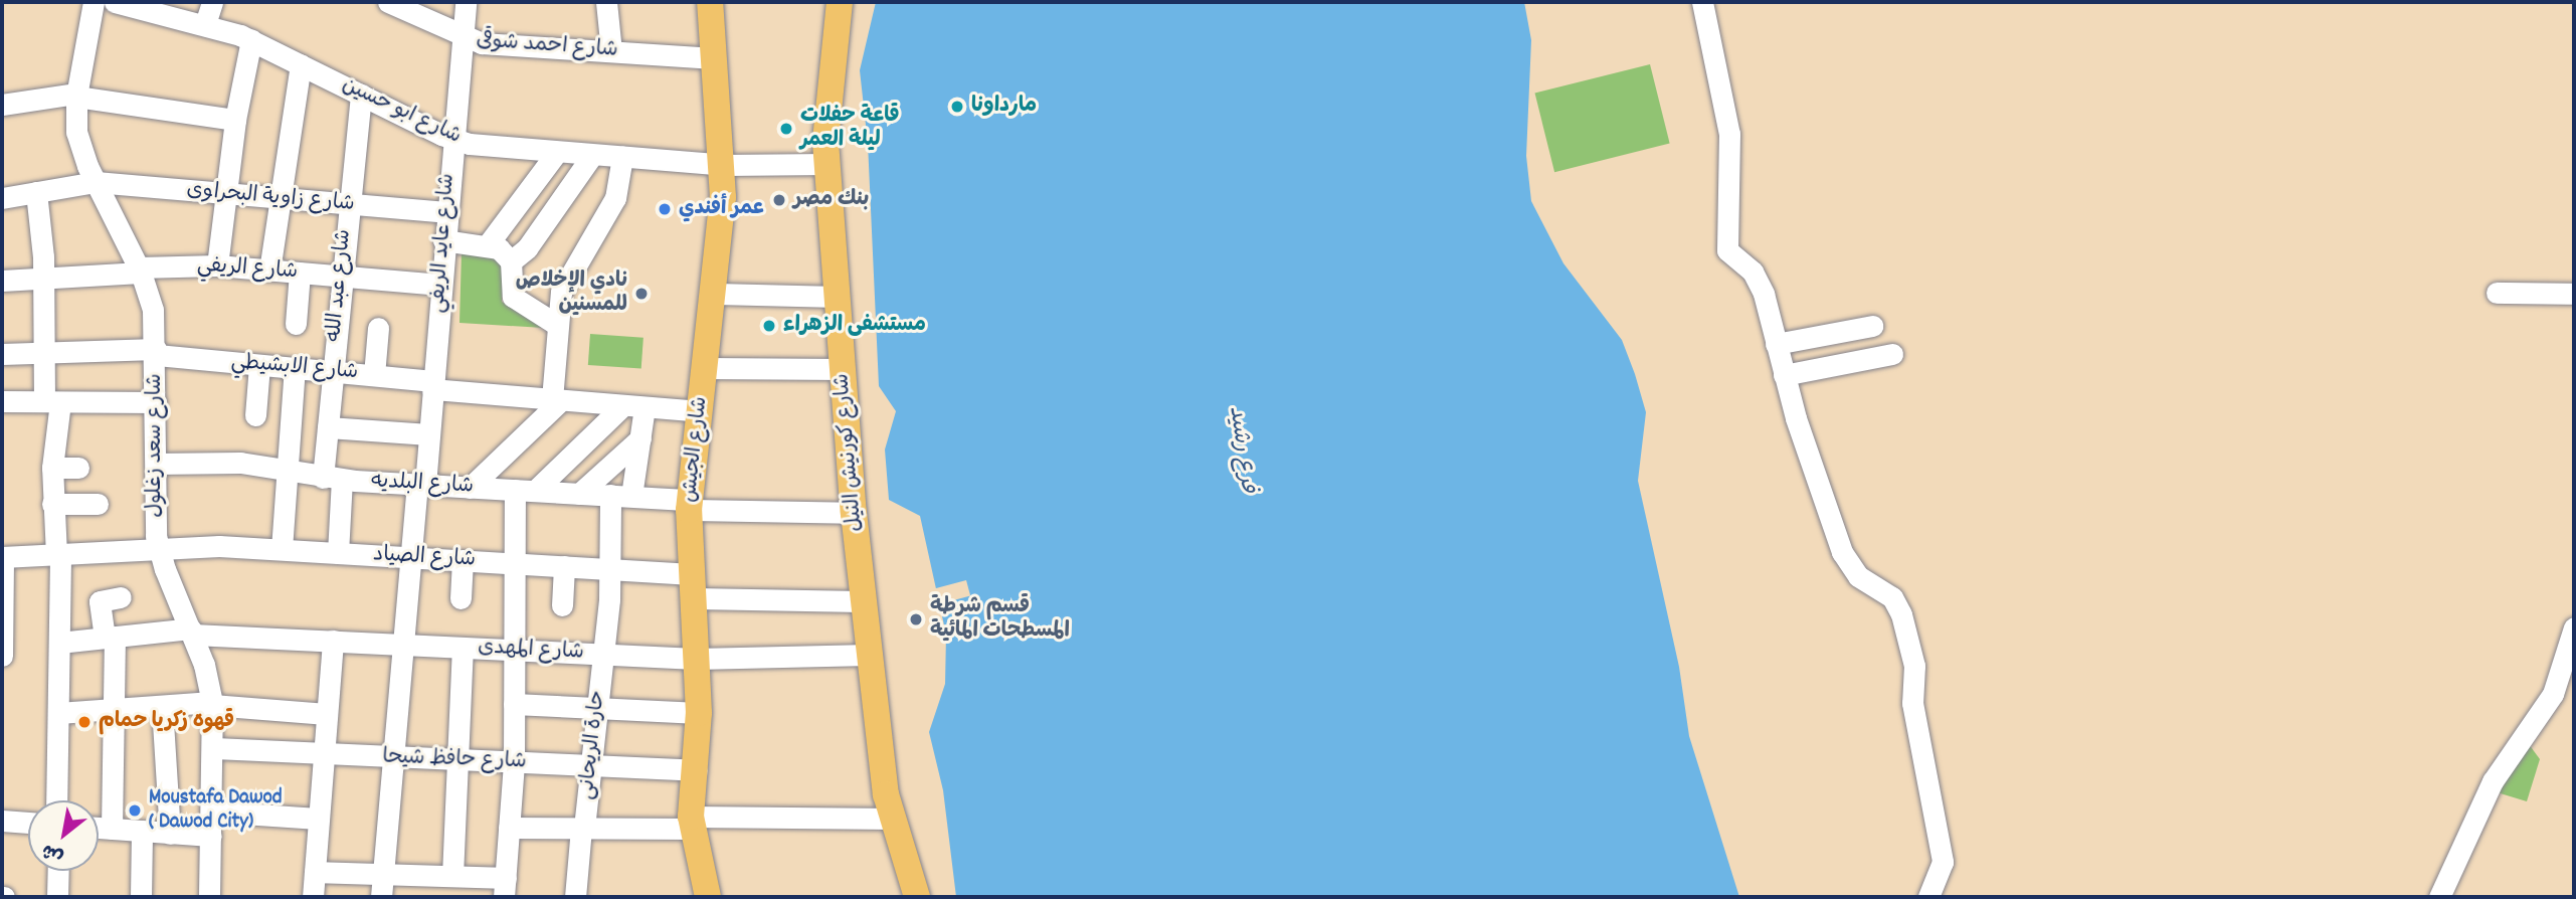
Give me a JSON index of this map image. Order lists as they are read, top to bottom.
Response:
{
  "streets": {
    "main road": ["شارع الجيش", "شارع كورنيش النيل"],
    "street": [
      "شارع احمد شوقى",
      "شارع ابو حسين",
      "شارع زاوية البحراوى",
      "شارع عايد الريفي",
      "شارع الريفي",
      "شارع عبد الله",
      "شارع الابشيطي",
      "شارع سعد زغلول",
      "شارع البلديه",
      "شارع الصياد",
      "شارع المهدى",
      "حارة الريحانى",
      "شارع حافظ شيحا"
    ]
  },
  "crossings": [
    ["شارع احمد شوقى", "شارع عايد الريفي"],
    ["شارع احمد شوقى", "شارع الجيش"],
    ["شارع ابو حسين", "شارع عايد الريفي"],
    ["شارع ابو حسين", "شارع عبد الله"],
    ["شارع ابو حسين", "شارع الجيش"],
    ["شارع ابو حسين", "شارع كورنيش النيل"],
    ["شارع زاوية البحراوى", "شارع عايد الريفي"],
    ["شارع زاوية البحراوى", "شارع عبد الله"],
    ["شارع زاوية البحراوى", "شارع سعد زغلول"],
    ["شارع عايد الريفي", "شارع الريفي"],
    ["شارع عايد الريفي", "شارع الابشيطي"],
    ["شارع عايد الريفي", "شارع البلديه"],
    ["شارع عايد الريفي", "شارع الصياد"],
    ["شارع عايد الريفي", "شارع المهدى"],
    ["شارع عايد الريفي", "شارع حافظ شيحا"],
    ["شارع الريفي", "شارع عبد الله"],
    ["شارع الريفي", "شارع سعد زغلول"],
    ["شارع عبد الله", "شارع الابشيطي"],
    ["شارع عبد الله", "شارع البلديه"],
    ["شارع عبد الله", "شارع الصياد"],
    ["شارع الابشيطي", "شارع سعد زغلول"],
    ["شارع الابشيطي", "شارع الجيش"],
    ["شارع الابشيطي", "حارة الريحانى"],
    ["شارع سعد زغلول", "شارع البلديه"],
    ["شارع سعد زغلول", "شارع الصياد"],
    ["شارع سعد زغلول", "شارع المهدى"],
    ["شارع سعد زغلول", "شارع حافظ شيحا"],
    ["شارع الجيش", "شارع البلديه"],
    ["شارع الجيش", "شارع الصياد"],
    ["شارع الجيش", "شارع المهدى"],
    ["شارع الجيش", "شارع حافظ شيحا"],
    ["شارع كورنيش النيل", "شارع البلديه"],
    ["شارع كورنيش النيل", "شارع الصياد"],
    ["شارع كورنيش النيل", "شارع المهدى"],
    ["شارع البلديه", "حارة الريحانى"],
    ["شارع الصياد", "حارة الريحانى"],
    ["شارع المهدى", "حارة الريحانى"],
    ["حارة الريحانى", "شارع حافظ شيحا"]
  ],
  "water": ["فرع رشيد"],
  "places": [
    "مارداونا",
    "قاعة حفلات ليلة العمر",
    "بنك مصر",
    "عمر أفندي",
    "نادي الإخلاص للمسنين",
    "مستشفى الزهراء",
    "قسم شرطة المسطحات المائية",
    "قهوه زكريا حمام",
    "Moustafa Dawod ( Dawod City)"
  ],
  "north": "bottom left"
}
